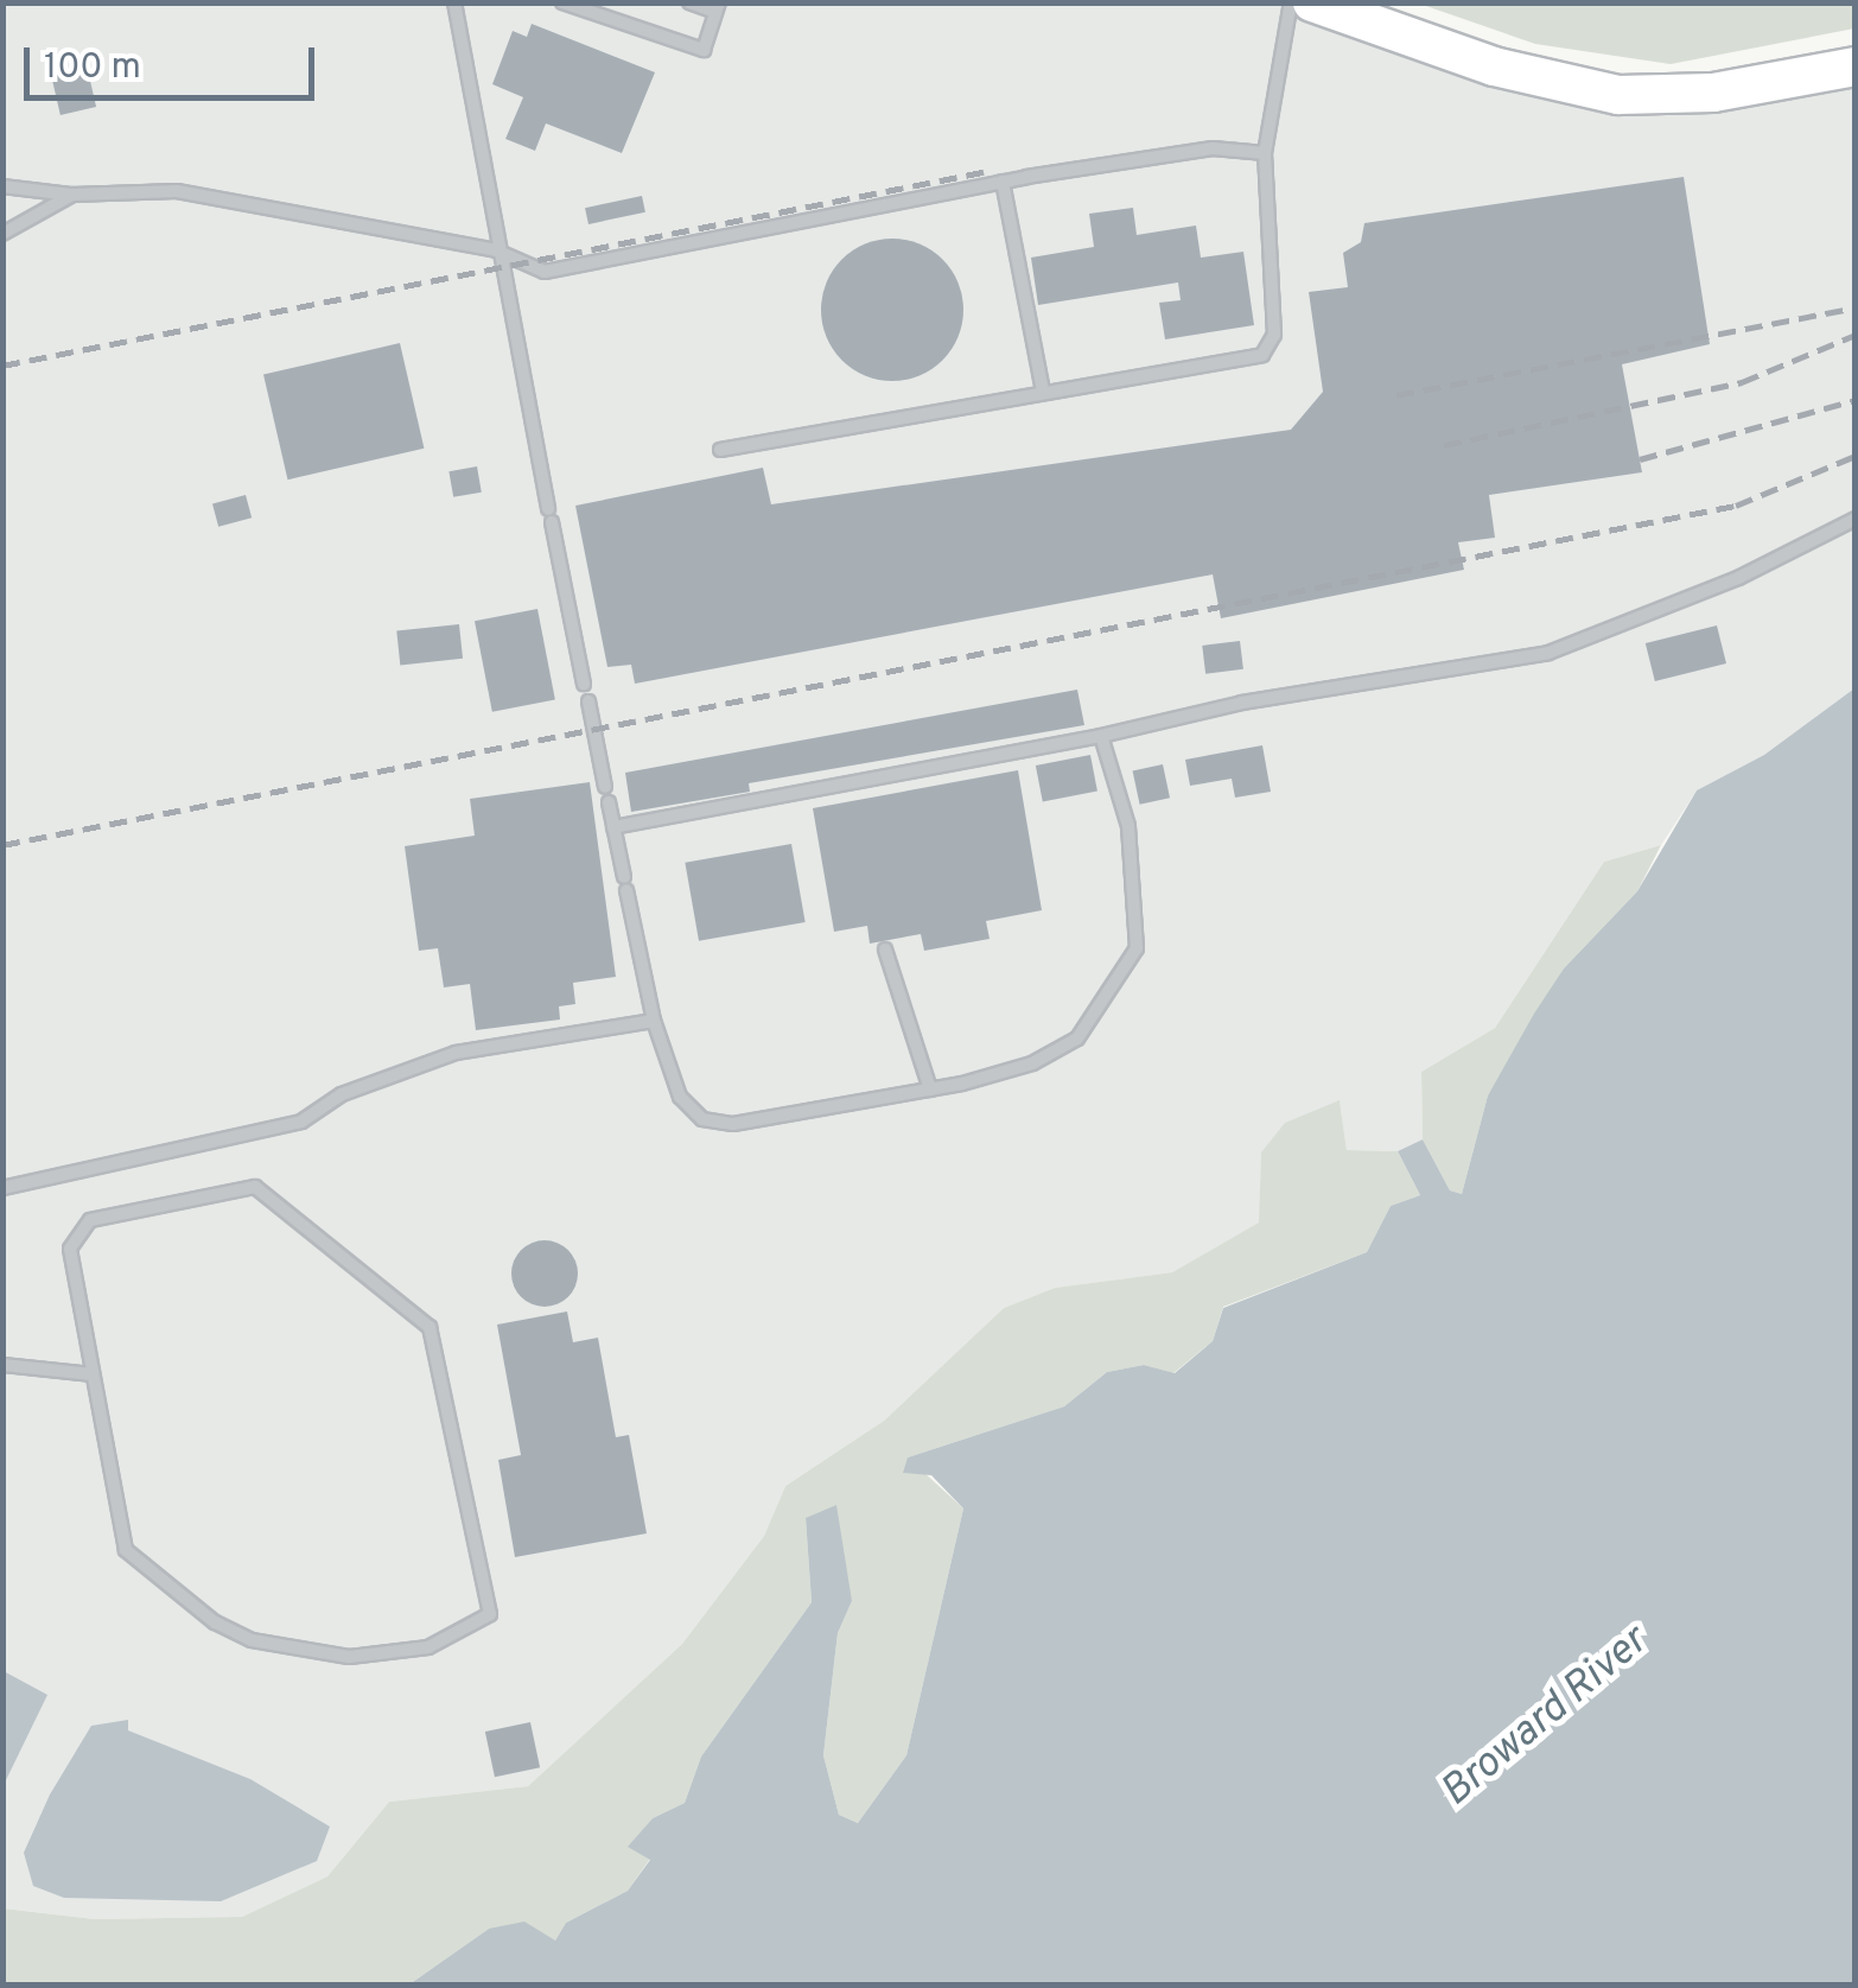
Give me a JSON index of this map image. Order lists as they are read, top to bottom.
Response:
{
  "water": ["Broward River"],
  "scale_bar": "100 m"
}
